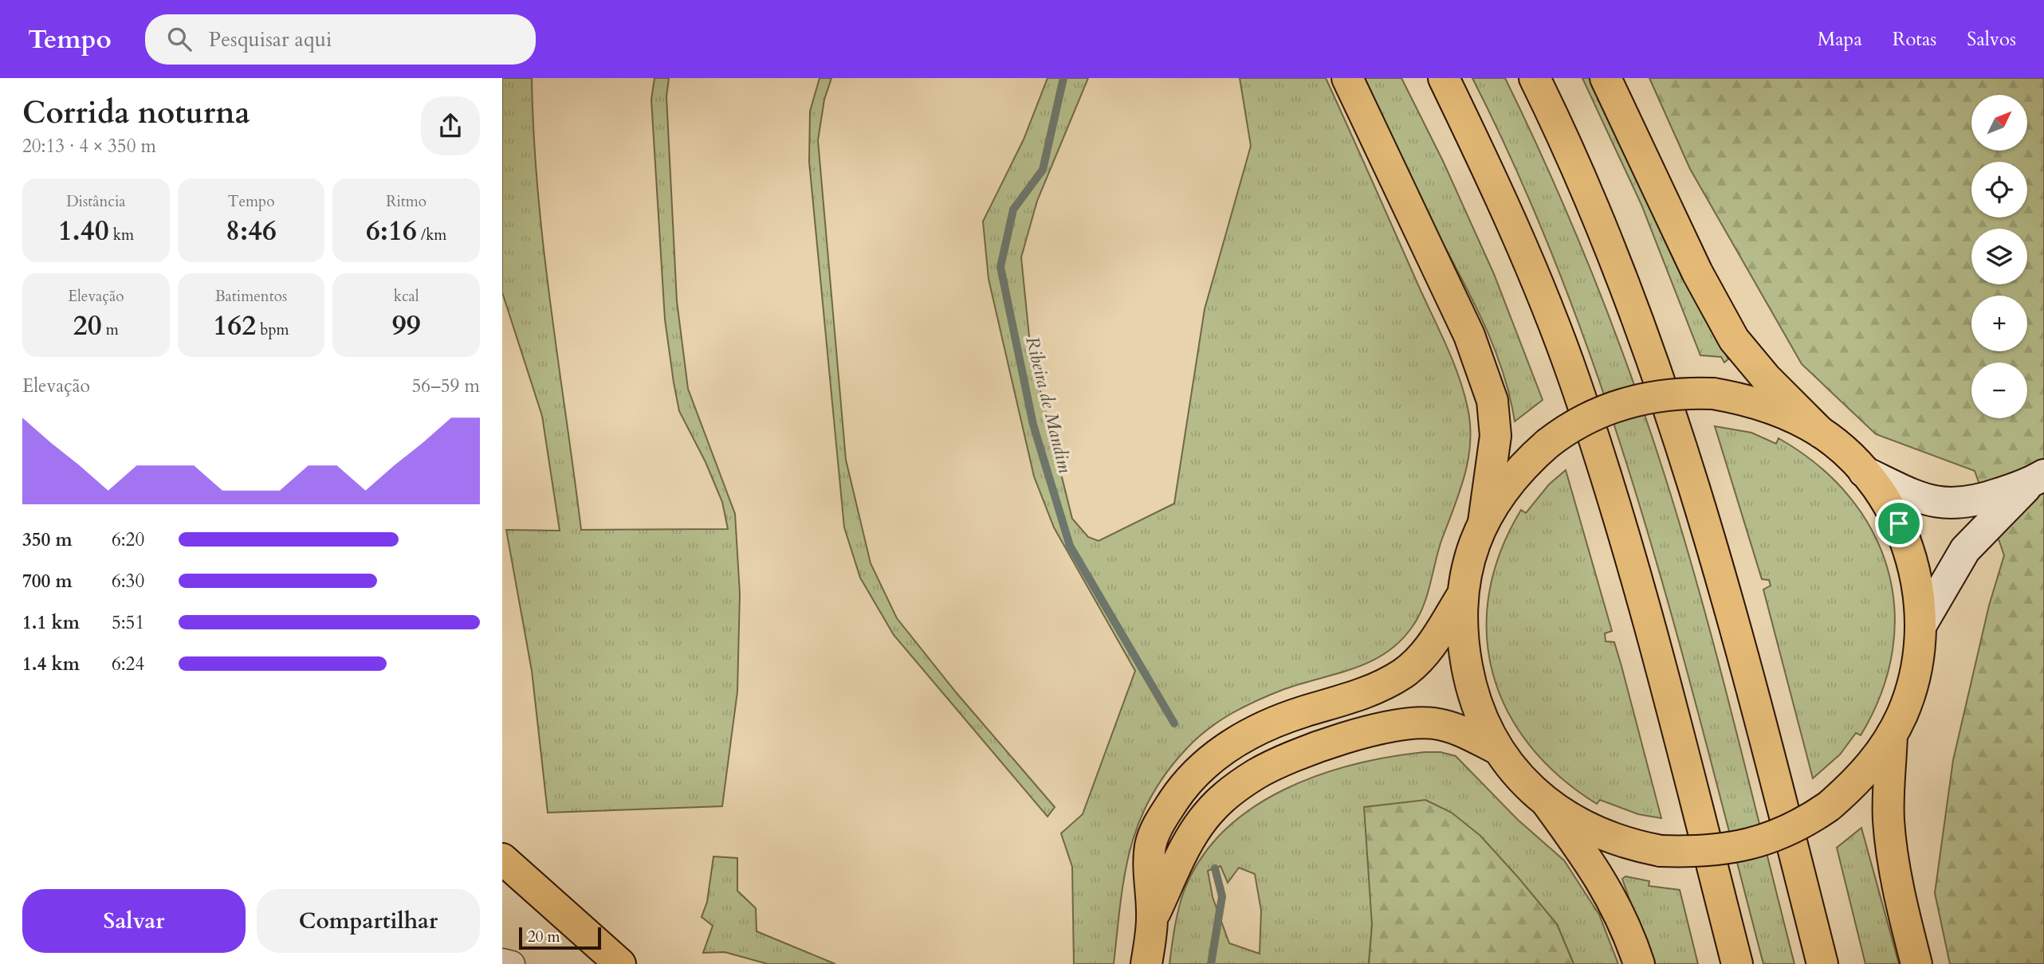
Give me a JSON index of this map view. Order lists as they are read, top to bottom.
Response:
{
  "water": ["Ribeira de Mandim"],
  "scale_bar": "20 m",
  "north": "top right",
  "page": {
    "header": "Tempo",
    "search": "Pesquisar aqui",
    "nav": ["Mapa", "Rotas", "Salvos"],
    "heading": ["Corrida noturna", "20:13 · 4 × 350 m"],
    "map_buttons": ["+", "−"],
    "stats": [
      ["Distância", "1.40 km"],
      ["Tempo", "8:46"],
      ["Ritmo", "6:16 /km"],
      ["Elevação", "20 m"],
      ["Batimentos", "162 bpm"],
      ["kcal", "99"]
    ],
    "chart": ["Elevação", "56–59 m"],
    "list": [
      {
        "name": "350 m",
        "note": "6:20"
      },
      {
        "name": "700 m",
        "note": "6:30"
      },
      {
        "name": "1.1 km",
        "note": "5:51"
      },
      {
        "name": "1.4 km",
        "note": "6:24"
      }
    ],
    "buttons": ["Salvar", "Compartilhar"],
    "scale": "20 m"
  }
}
